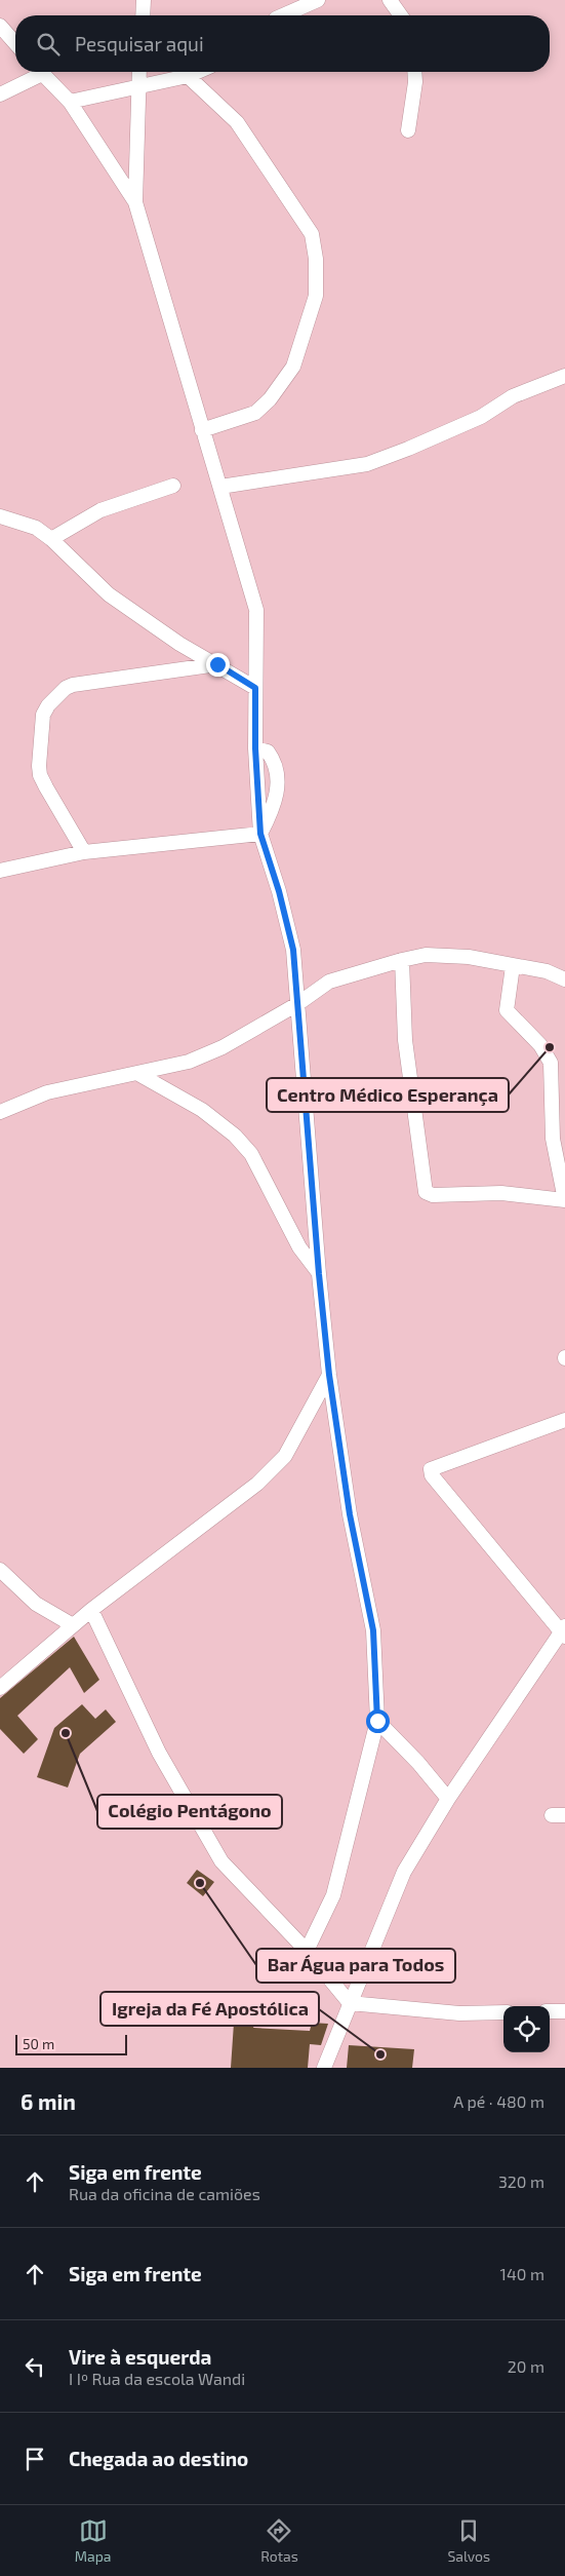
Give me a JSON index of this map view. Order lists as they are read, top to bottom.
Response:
{
  "places": [
    "Centro Médico Esperança",
    "Colégio Pentágono",
    "Bar Água para Todos",
    "Igreja da Fé Apostólica"
  ],
  "scale_bar": "50 m",
  "page": {
    "search": "Pesquisar aqui",
    "scale": "50 m",
    "heading": ["6 min", "A pé · 480 m"],
    "list": [
      ["Siga em frente", "Rua da oficina de camiões", "320 m"],
      ["Siga em frente", "140 m"],
      ["Vire à esquerda", "I Iº Rua da escola Wandi", "20 m"],
      "Chegada ao destino"
    ],
    "nav": ["Mapa", "Rotas", "Salvos"]
  }
}
